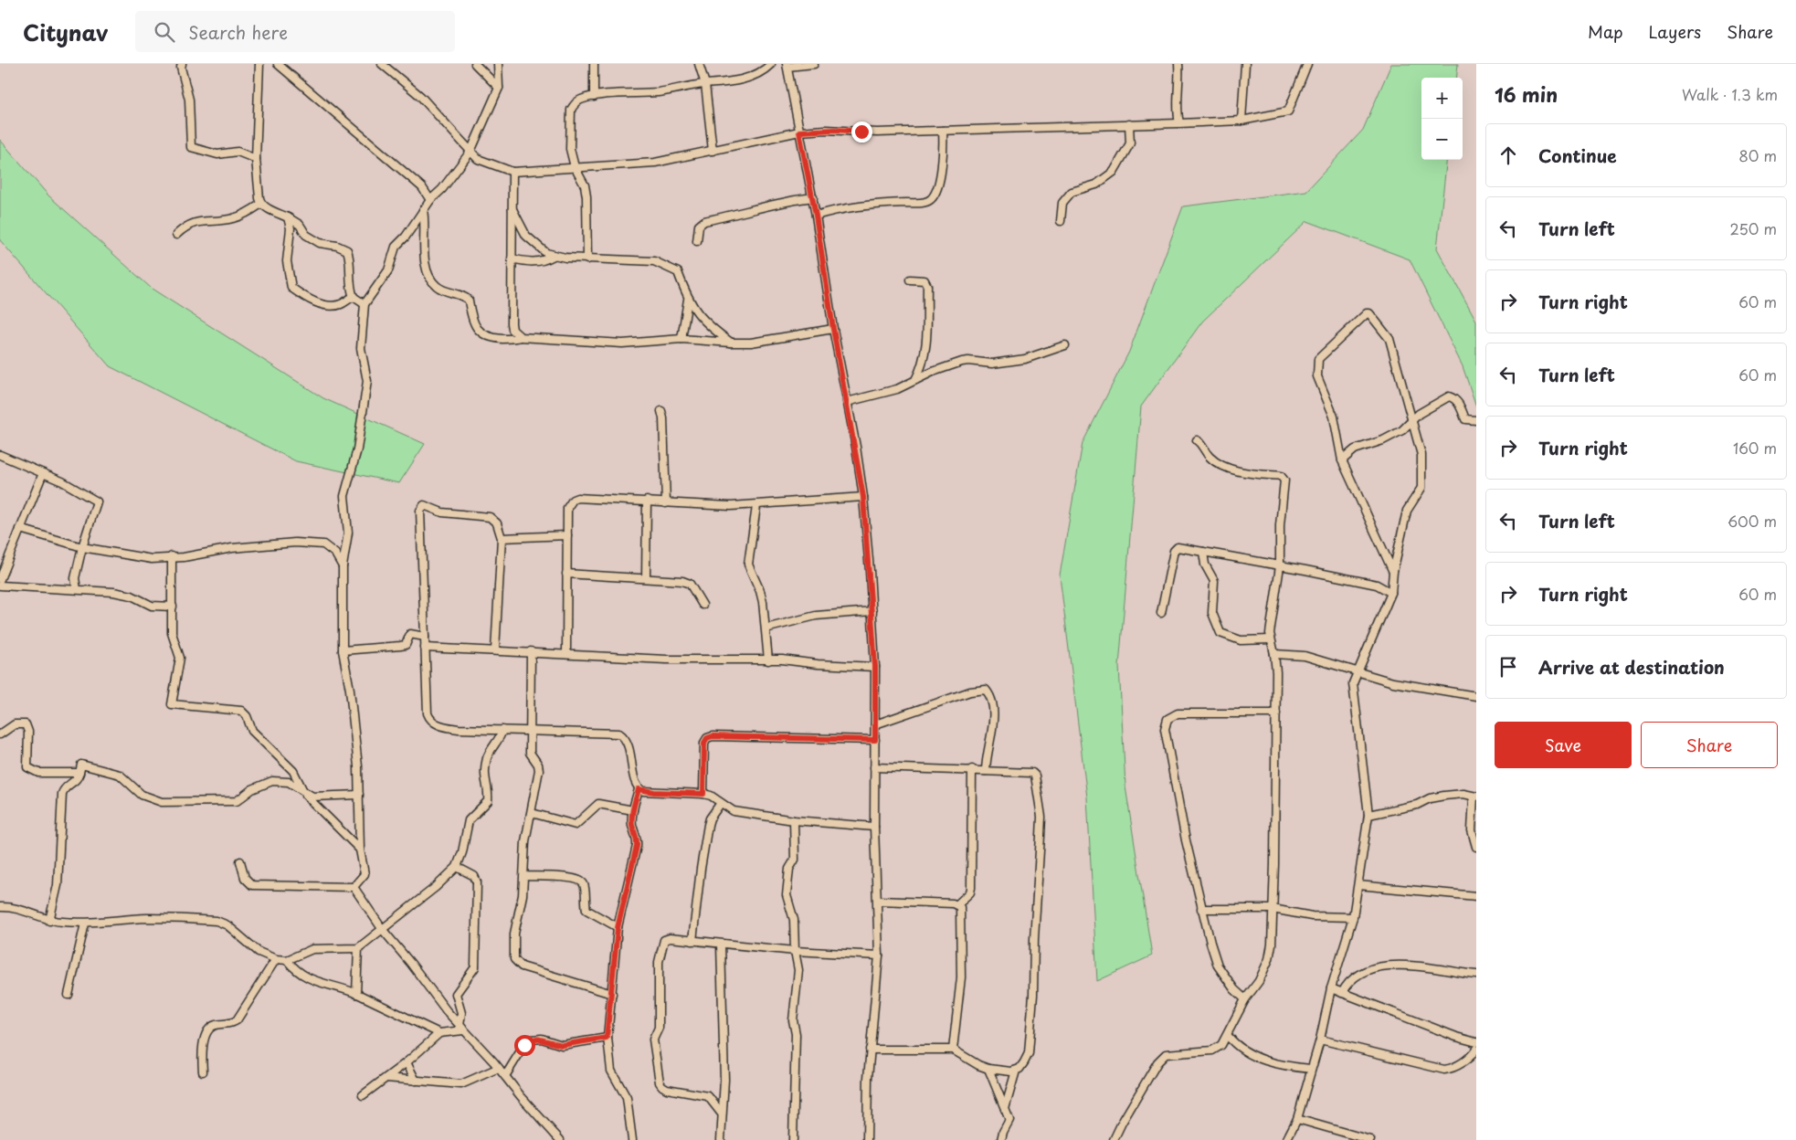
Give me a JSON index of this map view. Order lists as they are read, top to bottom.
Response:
{
  "page": {
    "header": "Citynav",
    "search": "Search here",
    "nav": ["Map", "Layers", "Share"],
    "heading": ["16 min", "Walk · 1.3 km"],
    "map_buttons": ["+", "−"],
    "list": [
      ["Continue", "80 m"],
      ["Turn left", "250 m"],
      ["Turn right", "60 m"],
      ["Turn left", "60 m"],
      ["Turn right", "160 m"],
      ["Turn left", "600 m"],
      ["Turn right", "60 m"],
      "Arrive at destination"
    ],
    "buttons": ["Save", "Share"]
  }
}
